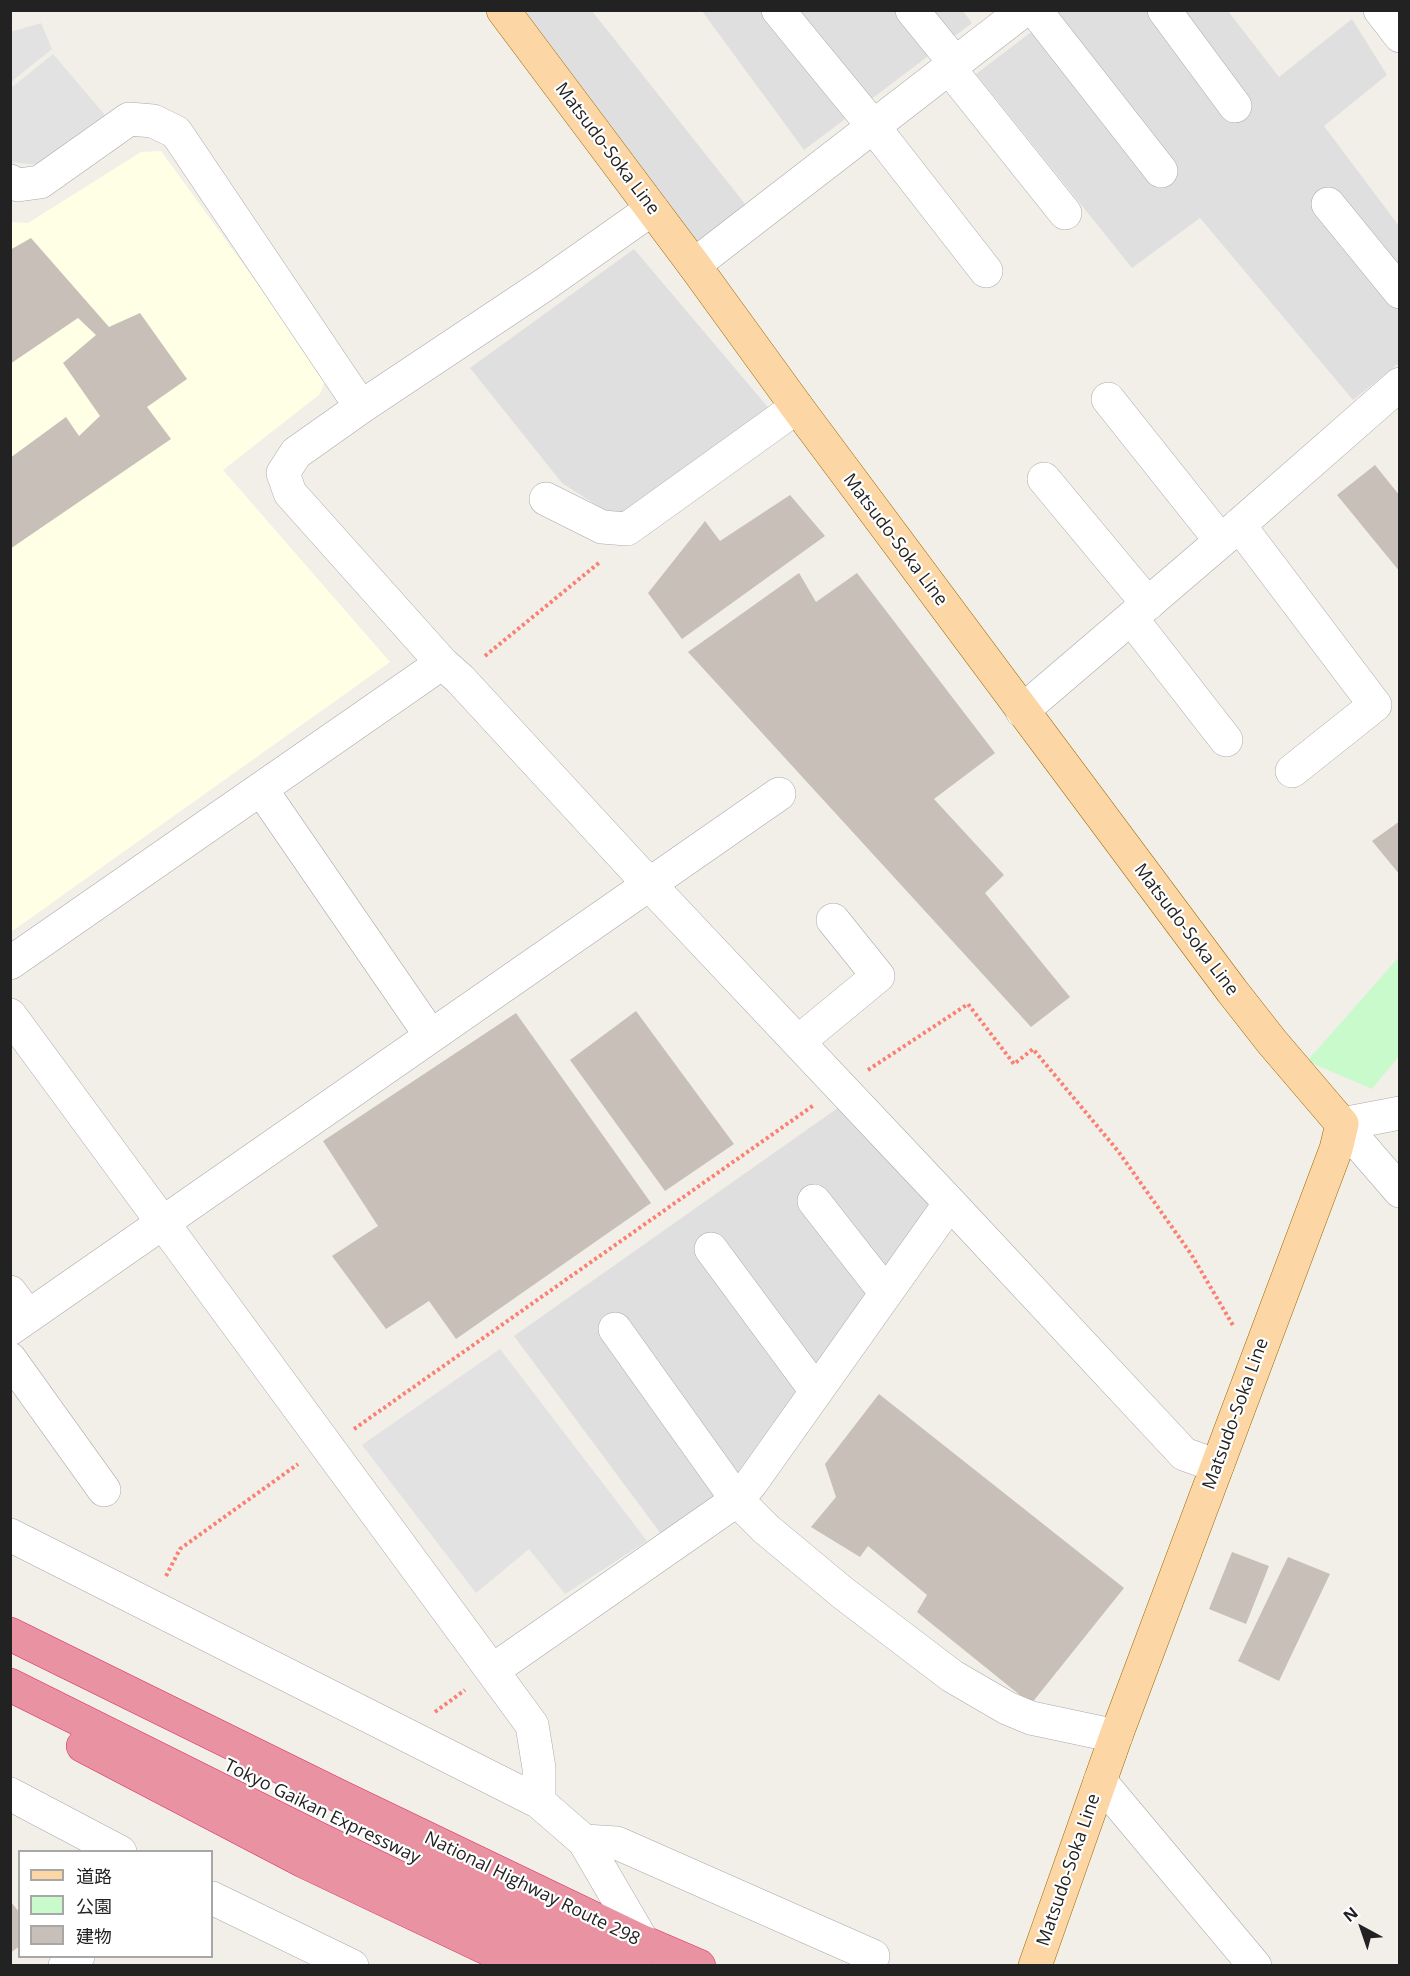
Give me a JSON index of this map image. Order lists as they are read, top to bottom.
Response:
{
  "streets": {
    "highway": ["Tokyo Gaikan Expressway", "National Highway Route 298"],
    "main road": ["Matsudo-Soka Line"]
  },
  "crossings": [
    ["Tokyo Gaikan Expressway", "National Highway Route 298"]
  ],
  "legend": ["道路", "公園", "建物"],
  "north": "top left"
}
